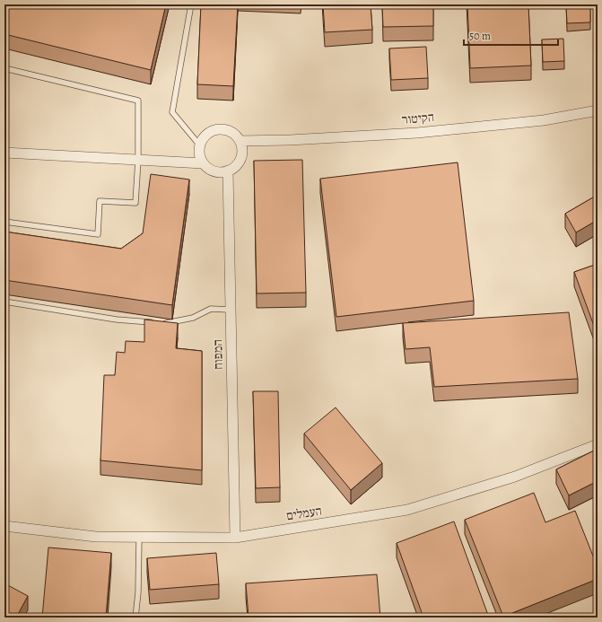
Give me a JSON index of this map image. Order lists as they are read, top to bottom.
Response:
{
  "streets": {
    "street": ["הקיטור", "המפוח", "העמלים"]
  },
  "crossings": [
    ["הקיטור", "המפוח"],
    ["המפוח", "העמלים"]
  ],
  "scale_bar": "50 m"
}
